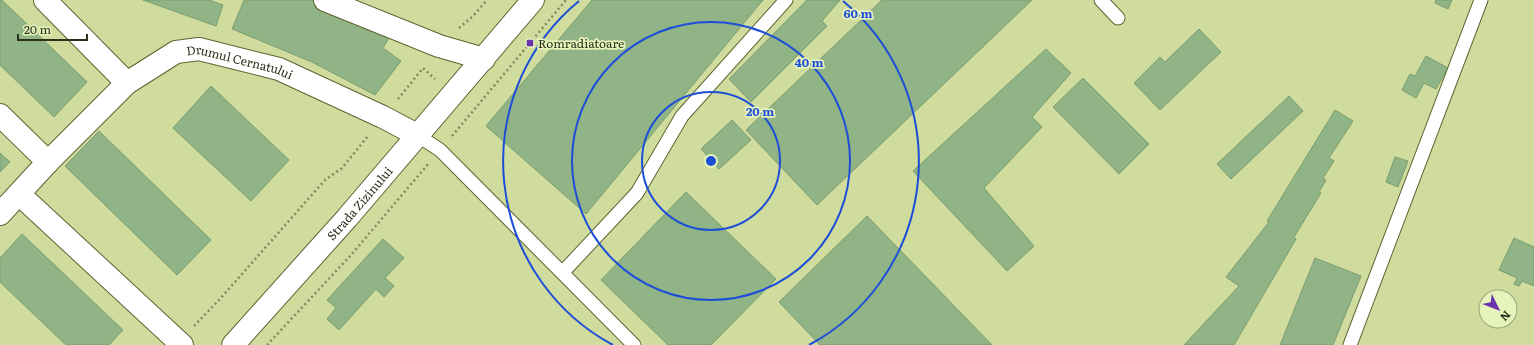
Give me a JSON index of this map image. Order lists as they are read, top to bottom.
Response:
{
  "streets": {
    "street": ["Drumul Cernatului", "Strada Zizinului"]
  },
  "crossings": [
    ["Drumul Cernatului", "Strada Zizinului"]
  ],
  "places": {
    "transit": ["Romradiatoare"]
  },
  "scale_bar": "20 m",
  "north": "bottom right",
  "rings": ["60 m", "40 m", "20 m"]
}
